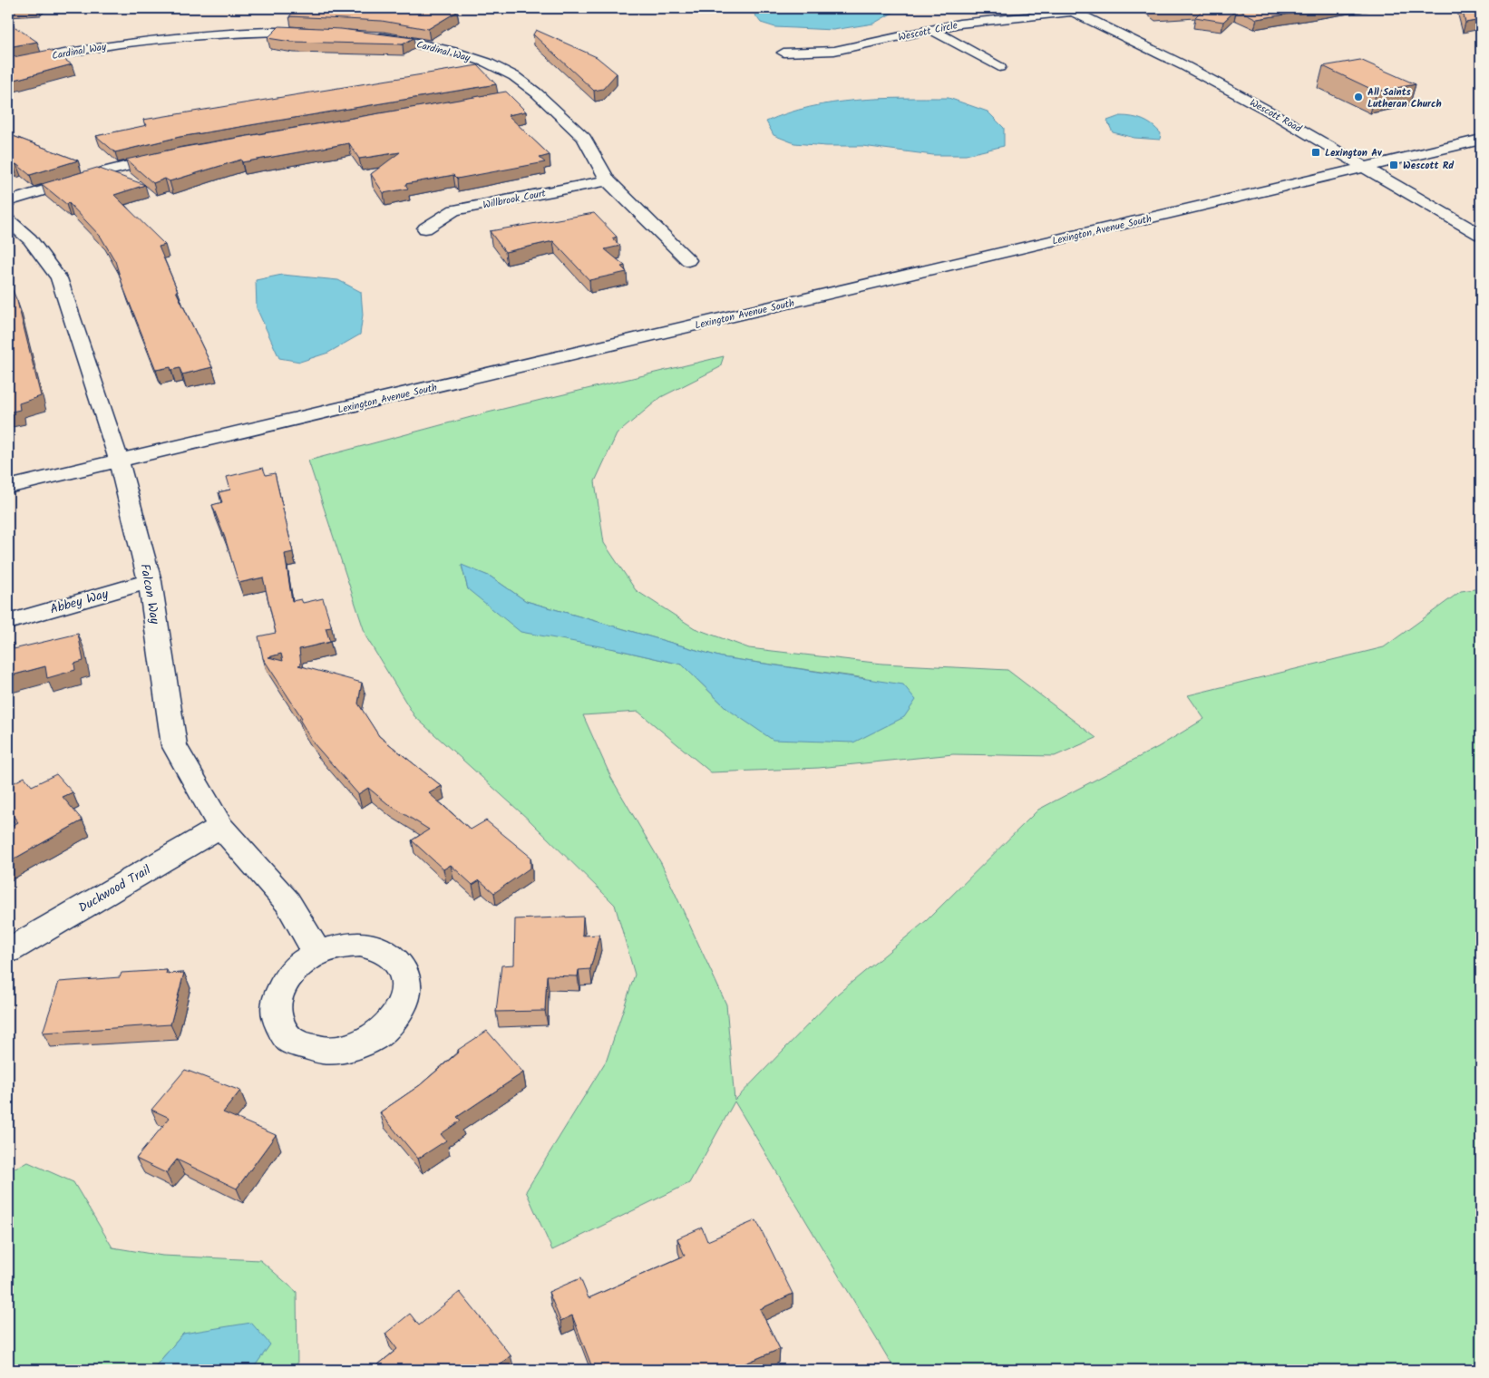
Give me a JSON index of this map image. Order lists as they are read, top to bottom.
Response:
{
  "streets": {
    "street": [
      "Wescott Circle",
      "Cardinal Way",
      "Wescott Road",
      "Willbrook Court",
      "Lexington Avenue South",
      "Falcon Way",
      "Abbey Way",
      "Duckwood Trail"
    ]
  },
  "crossings": [
    ["Wescott Circle", "Wescott Road"],
    ["Cardinal Way", "Willbrook Court"],
    ["Wescott Road", "Lexington Avenue South"],
    ["Lexington Avenue South", "Falcon Way"],
    ["Falcon Way", "Abbey Way"],
    ["Falcon Way", "Duckwood Trail"]
  ],
  "places": {
    "other": ["All Saints Lutheran Church"],
    "transit": ["Lexington Av", "Wescott Rd"]
  }
}
